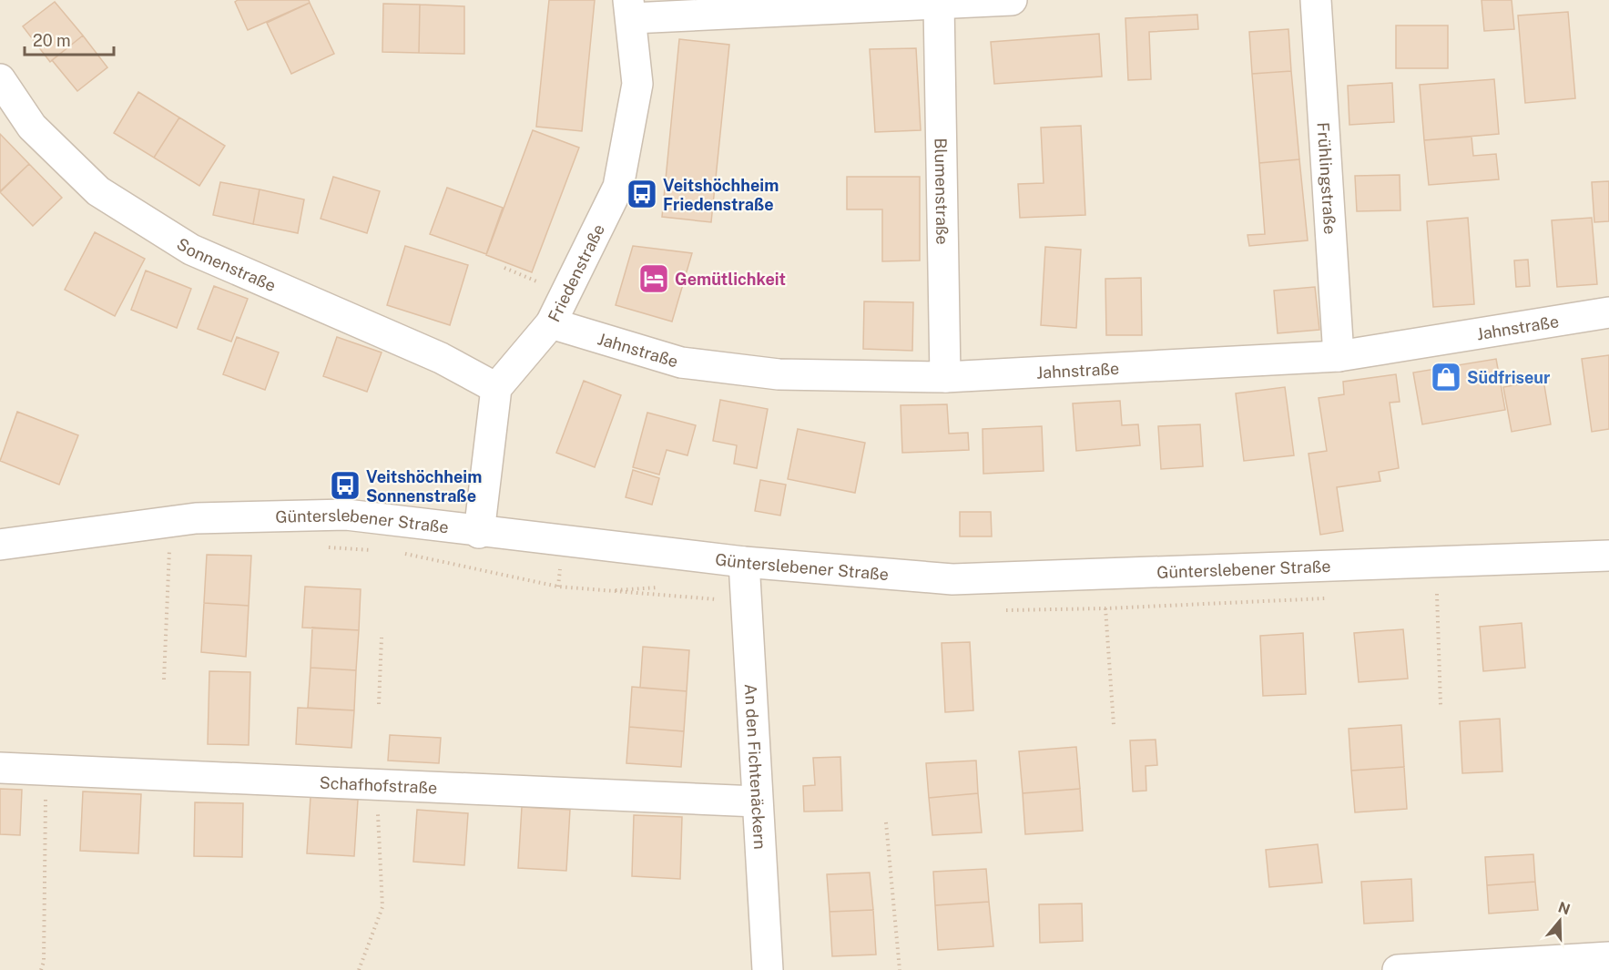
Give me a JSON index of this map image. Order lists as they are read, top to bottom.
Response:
{
  "streets": {
    "street": [
      "Frühlingstraße",
      "Blumenstraße",
      "Sonnenstraße",
      "Friedenstraße",
      "Jahnstraße",
      "Günterslebener Straße",
      "An den Fichtenäckern",
      "Schafhofstraße"
    ]
  },
  "crossings": [
    ["Frühlingstraße", "Jahnstraße"],
    ["Blumenstraße", "Jahnstraße"],
    ["Sonnenstraße", "Friedenstraße"],
    ["Friedenstraße", "Jahnstraße"],
    ["Günterslebener Straße", "An den Fichtenäckern"],
    ["An den Fichtenäckern", "Schafhofstraße"]
  ],
  "places": {
    "bus stop": ["Veitshöchheim Friedenstraße", "Veitshöchheim Sonnenstraße"],
    "hotel": ["Gemütlichkeit"],
    "shop": ["Südfriseur"]
  },
  "scale_bar": "20 m",
  "north": "top"
}
